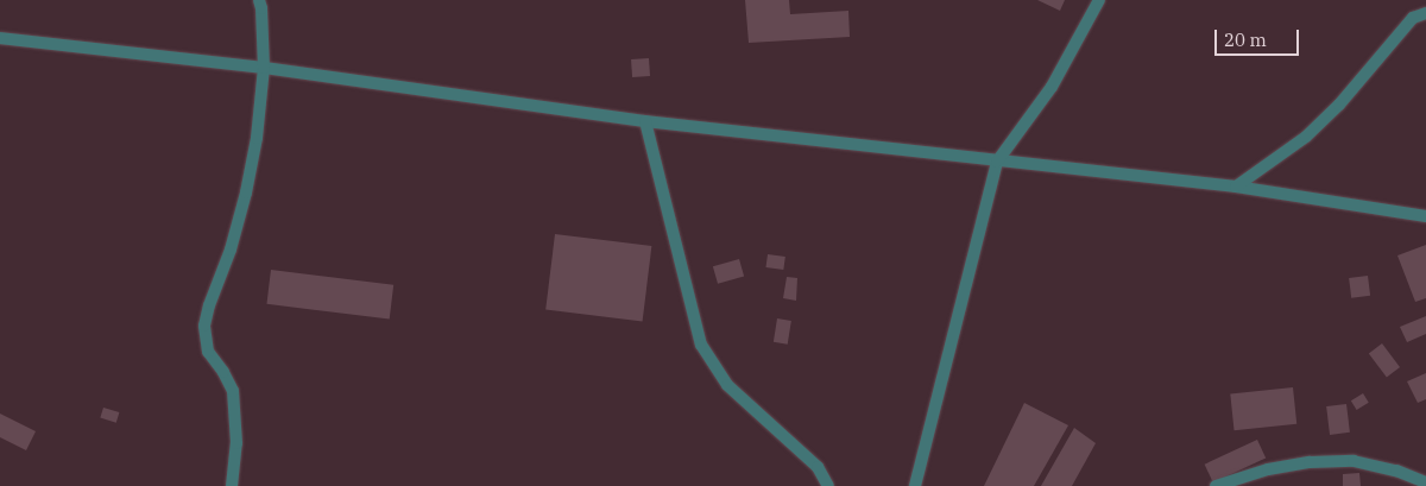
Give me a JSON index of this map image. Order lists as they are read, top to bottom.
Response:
{
  "scale_bar": "20 m"
}
